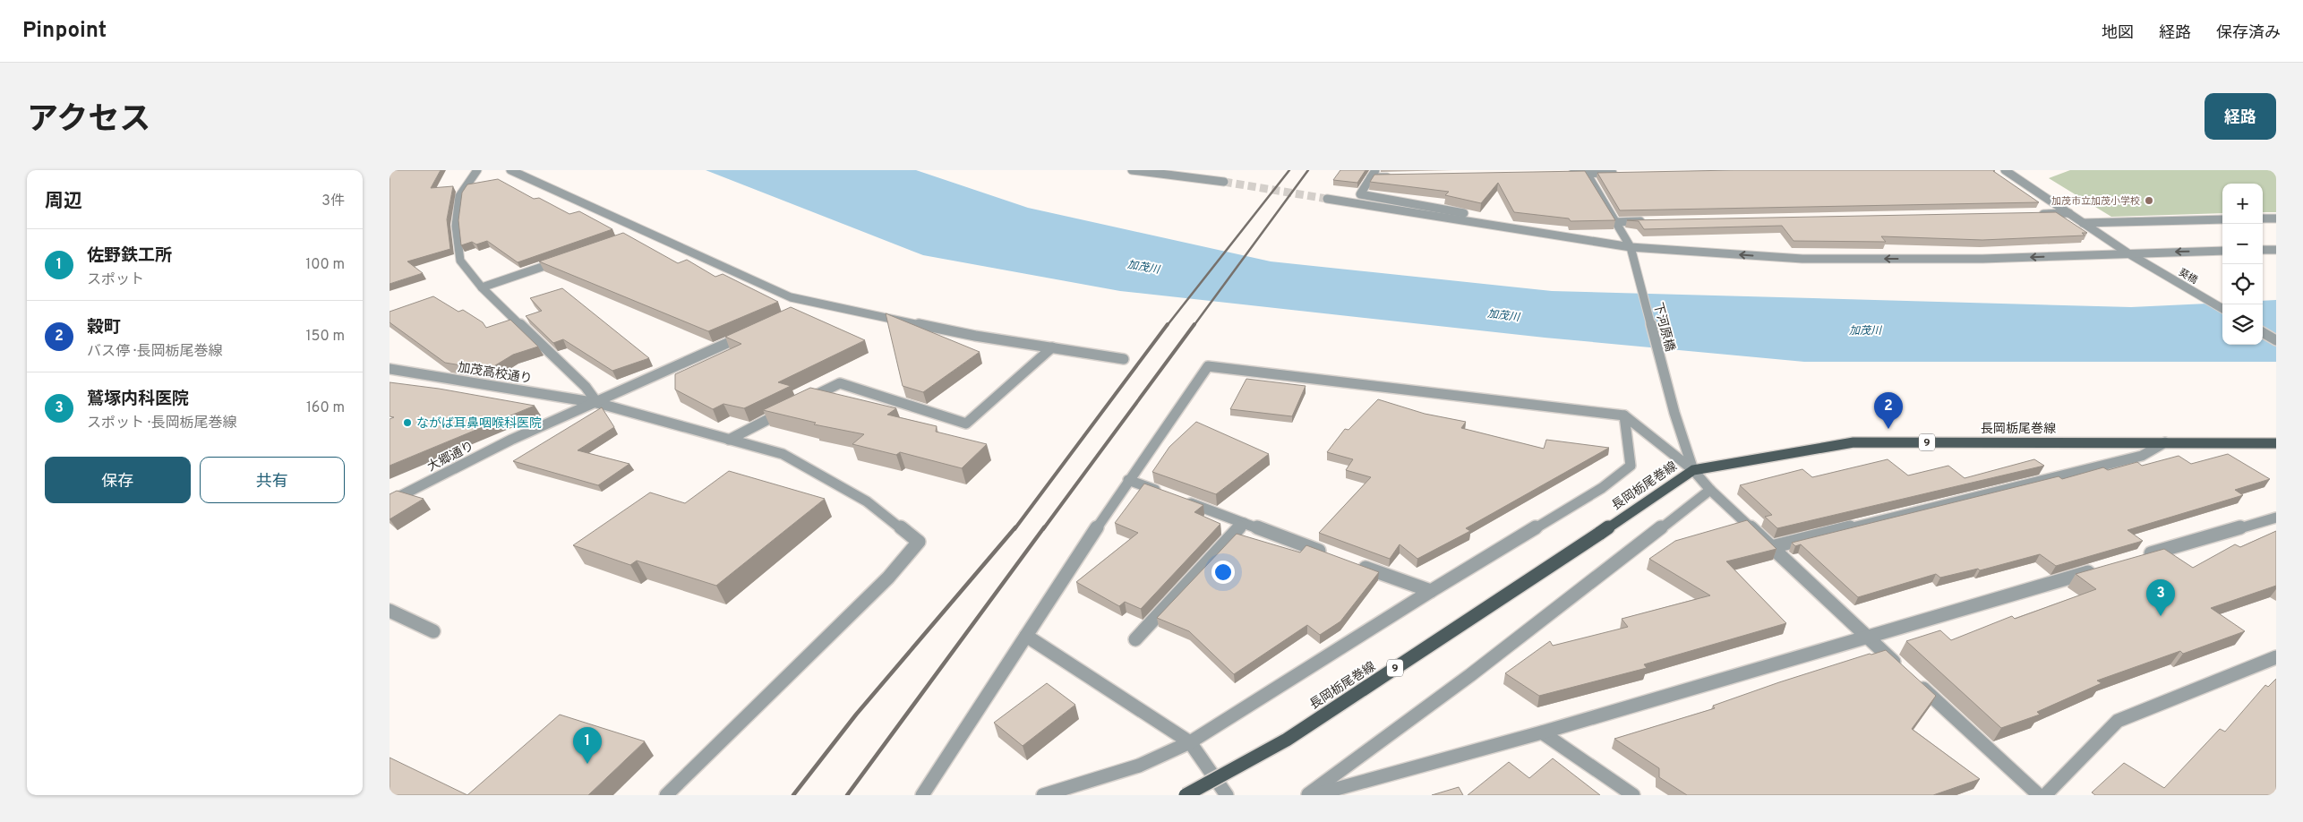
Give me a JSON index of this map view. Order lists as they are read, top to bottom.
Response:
{
  "streets": {
    "main road": ["長岡栃尾巻線", "9"],
    "street": [
      "葵橋",
      "下河原橋",
      "加茂高校通り",
      "大郷通り"
    ]
  },
  "crossings": [
    ["下河原橋", "長岡栃尾巻線"],
    ["加茂高校通り", "大郷通り"]
  ],
  "water": ["加茂川"],
  "places": ["加茂市立加茂小学校", "ながば耳鼻咽喉科医院"],
  "page": {
    "header": "Pinpoint",
    "nav": ["地図", "経路", "保存済み"],
    "title": "アクセス",
    "buttons": [
      "経路",
      ["保存", "共有"]
    ],
    "heading": ["周辺", "3件"],
    "map_buttons": ["+", "−"],
    "list": [
      {
        "mark": "1",
        "name": "佐野鉄工所",
        "note": "スポット",
        "value": "100 m"
      },
      {
        "mark": "2",
        "name": "穀町",
        "note": "バス停 · 長岡栃尾巻線",
        "value": "150 m"
      },
      {
        "mark": "3",
        "name": "鷲塚内科医院",
        "note": "スポット · 長岡栃尾巻線",
        "value": "160 m"
      }
    ],
    "pins": ["2", "3", "1"]
  }
}
